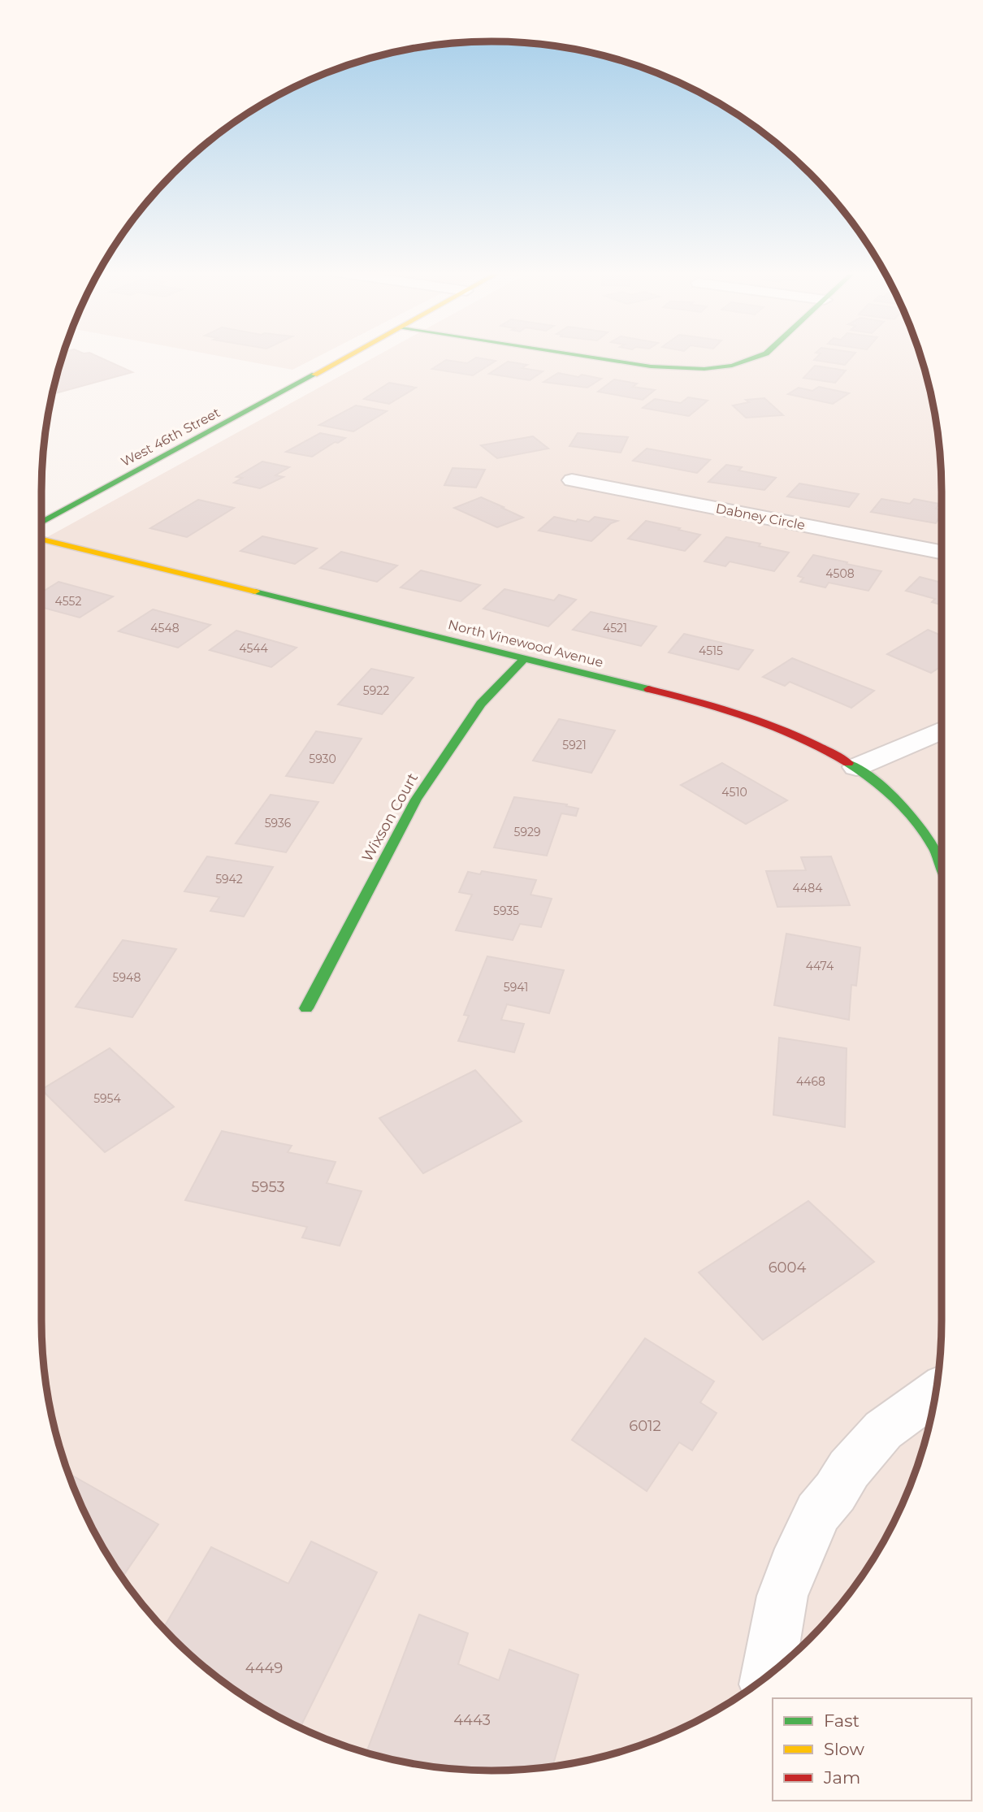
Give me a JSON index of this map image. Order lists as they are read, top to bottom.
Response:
{
  "streets": {
    "street": [
      "West 46th Street",
      "Dabney Circle",
      "North Vinewood Avenue",
      "Wixson Court"
    ]
  },
  "crossings": [
    ["North Vinewood Avenue", "Wixson Court"]
  ],
  "house_numbers": [
    "4508",
    "4552",
    "4548",
    "4521",
    "4544",
    "4515",
    "5922",
    "5921",
    "5930",
    "4510",
    "5936",
    "5929",
    "5942",
    "4484",
    "5935",
    "4474",
    "5948",
    "5941",
    "4468",
    "5954",
    "5953",
    "6004",
    "6012",
    "4449",
    "4443"
  ],
  "legend": ["Fast", "Slow", "Jam"]
}
